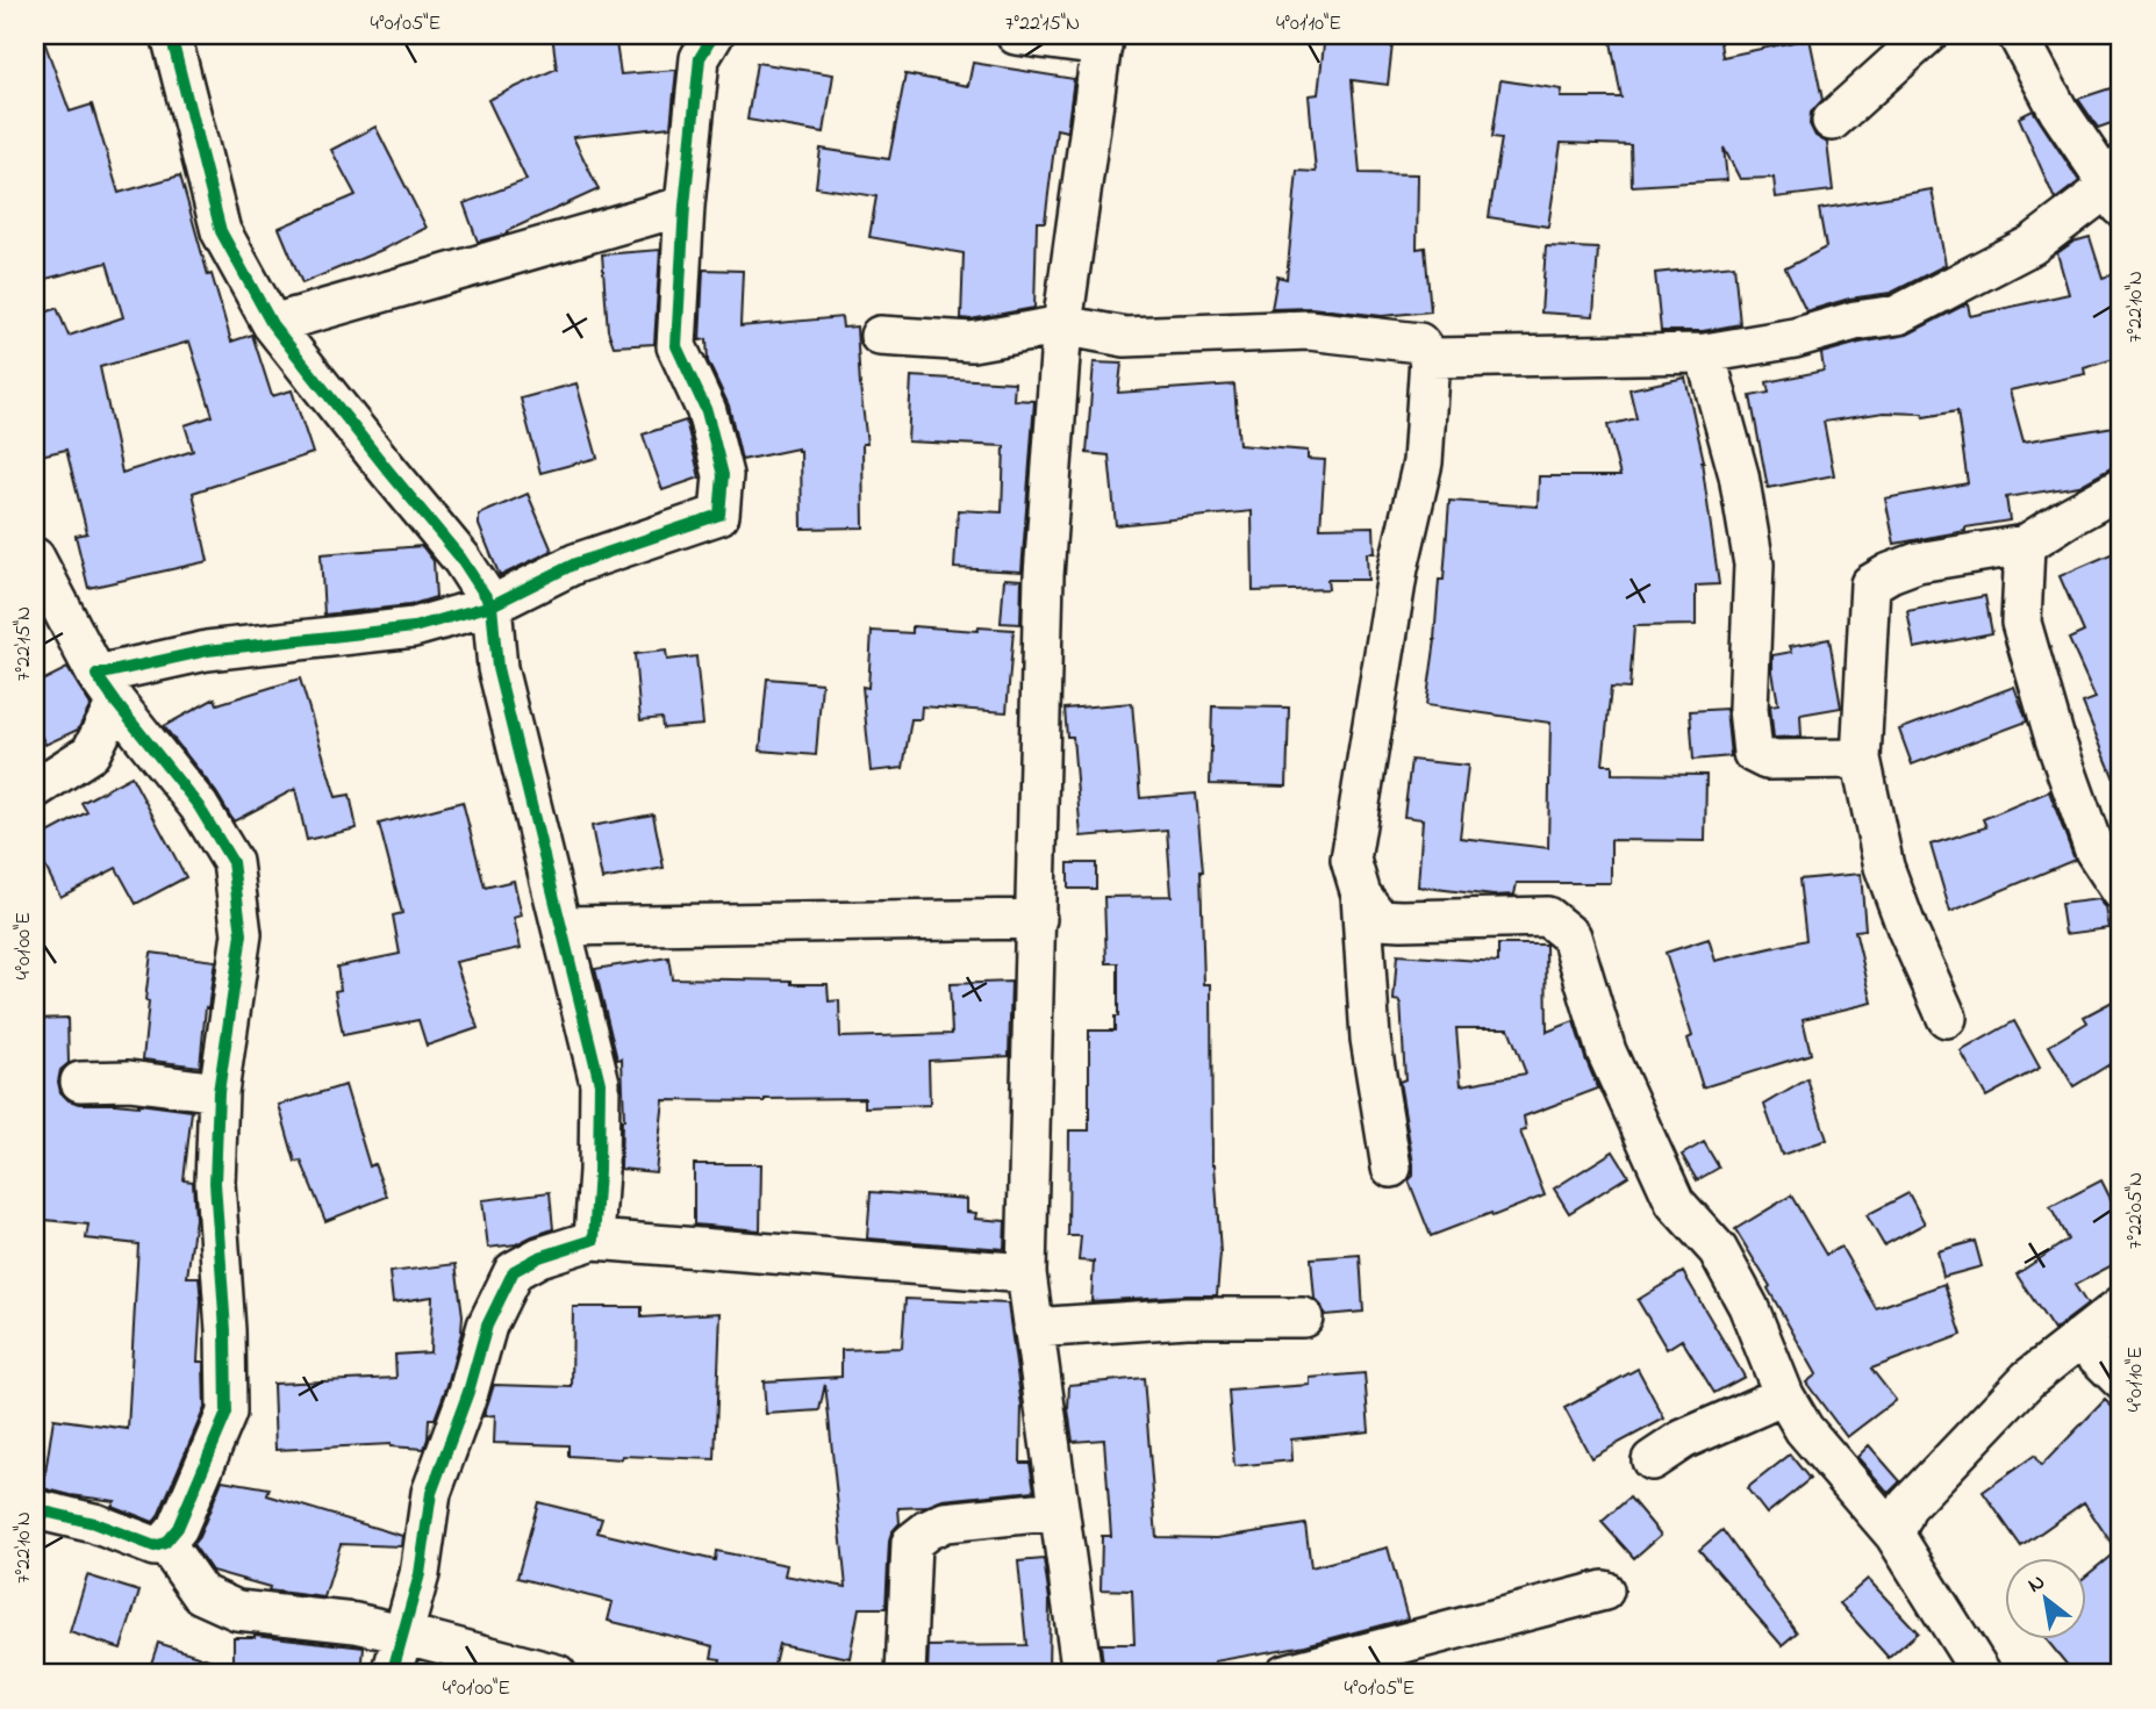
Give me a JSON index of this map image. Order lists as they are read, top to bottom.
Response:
{
  "north": "top left",
  "coordinates": [
    "4°01'05\"E",
    "7°22'15\"N",
    "4°01'10\"E",
    "7°22'10\"N",
    "4°01'00\"E",
    "7°22'05\"N"
  ]
}
